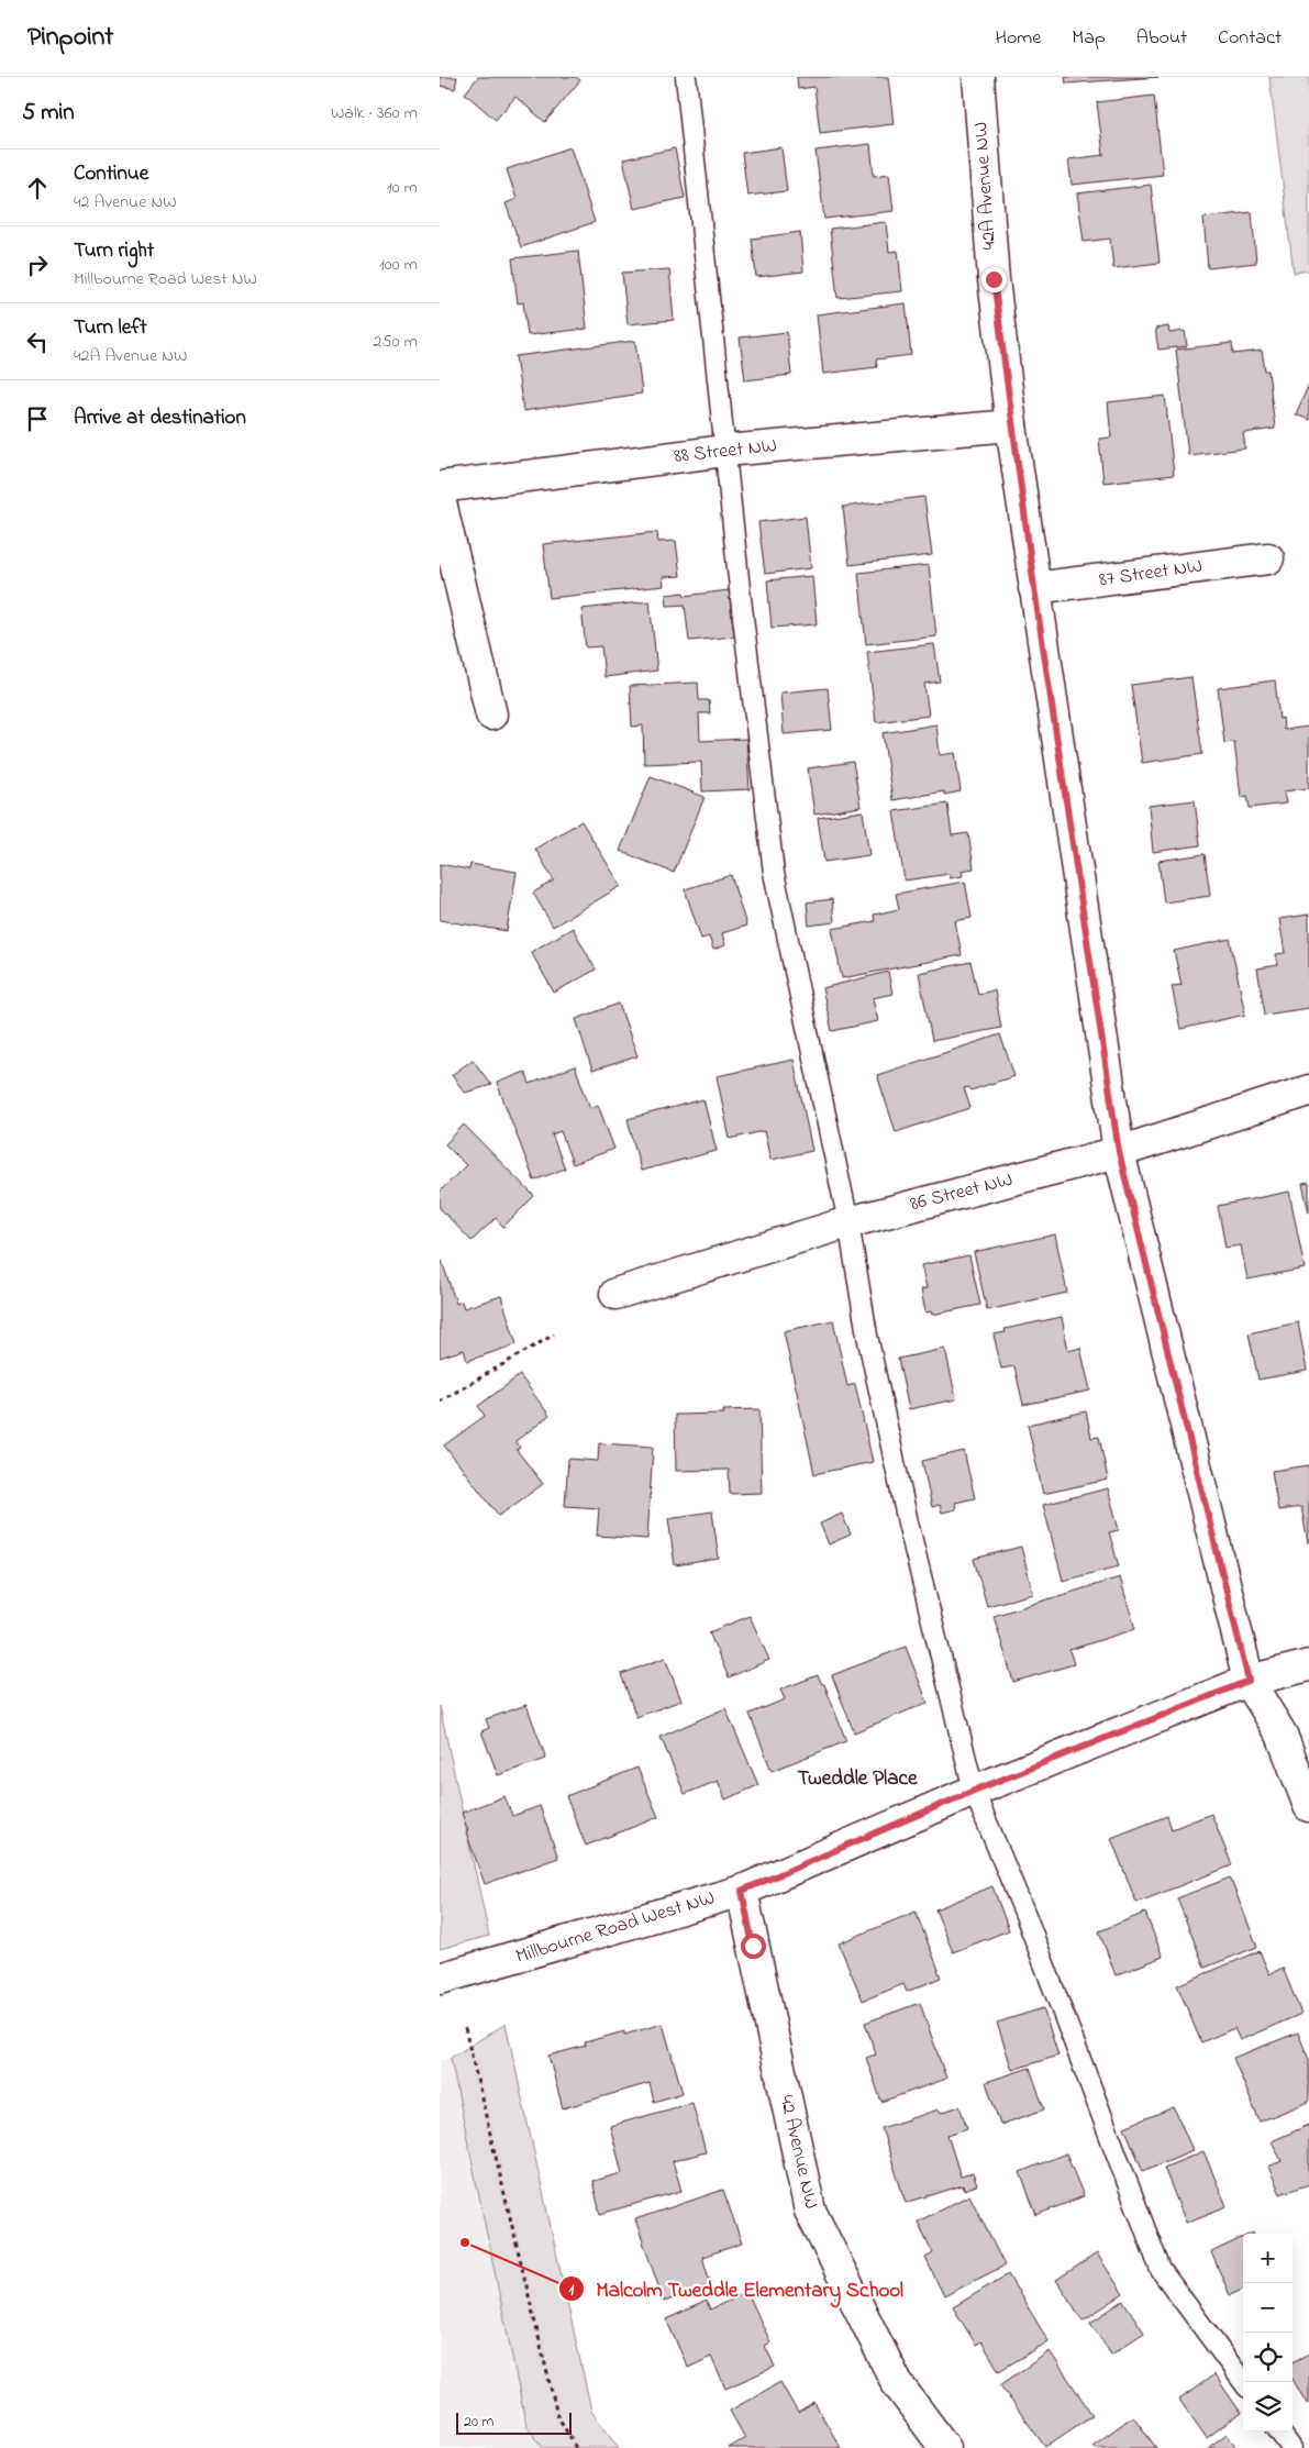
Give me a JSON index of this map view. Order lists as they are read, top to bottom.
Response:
{
  "streets": {
    "street": [
      "42A Avenue NW",
      "88 Street NW",
      "87 Street NW",
      "86 Street NW",
      "Millbourne Road West NW",
      "42 Avenue NW"
    ]
  },
  "crossings": [
    ["42A Avenue NW", "88 Street NW"],
    ["42A Avenue NW", "87 Street NW"],
    ["42A Avenue NW", "86 Street NW"],
    ["42A Avenue NW", "Millbourne Road West NW"],
    ["Millbourne Road West NW", "42 Avenue NW"]
  ],
  "districts": ["Tweddle Place"],
  "places": ["Malcolm Tweddle Elementary School"],
  "scale_bar": "20 m",
  "page": {
    "header": "Pinpoint",
    "nav": [
      "Home",
      "Map",
      "About",
      "Contact"
    ],
    "heading": ["5 min", "Walk · 360 m"],
    "list": [
      ["Continue", "42 Avenue NW", "10 m"],
      ["Turn right", "Millbourne Road West NW", "100 m"],
      ["Turn left", "42A Avenue NW", "250 m"],
      "Arrive at destination"
    ],
    "map_buttons": ["+", "−"],
    "scale": "20 m"
  }
}
